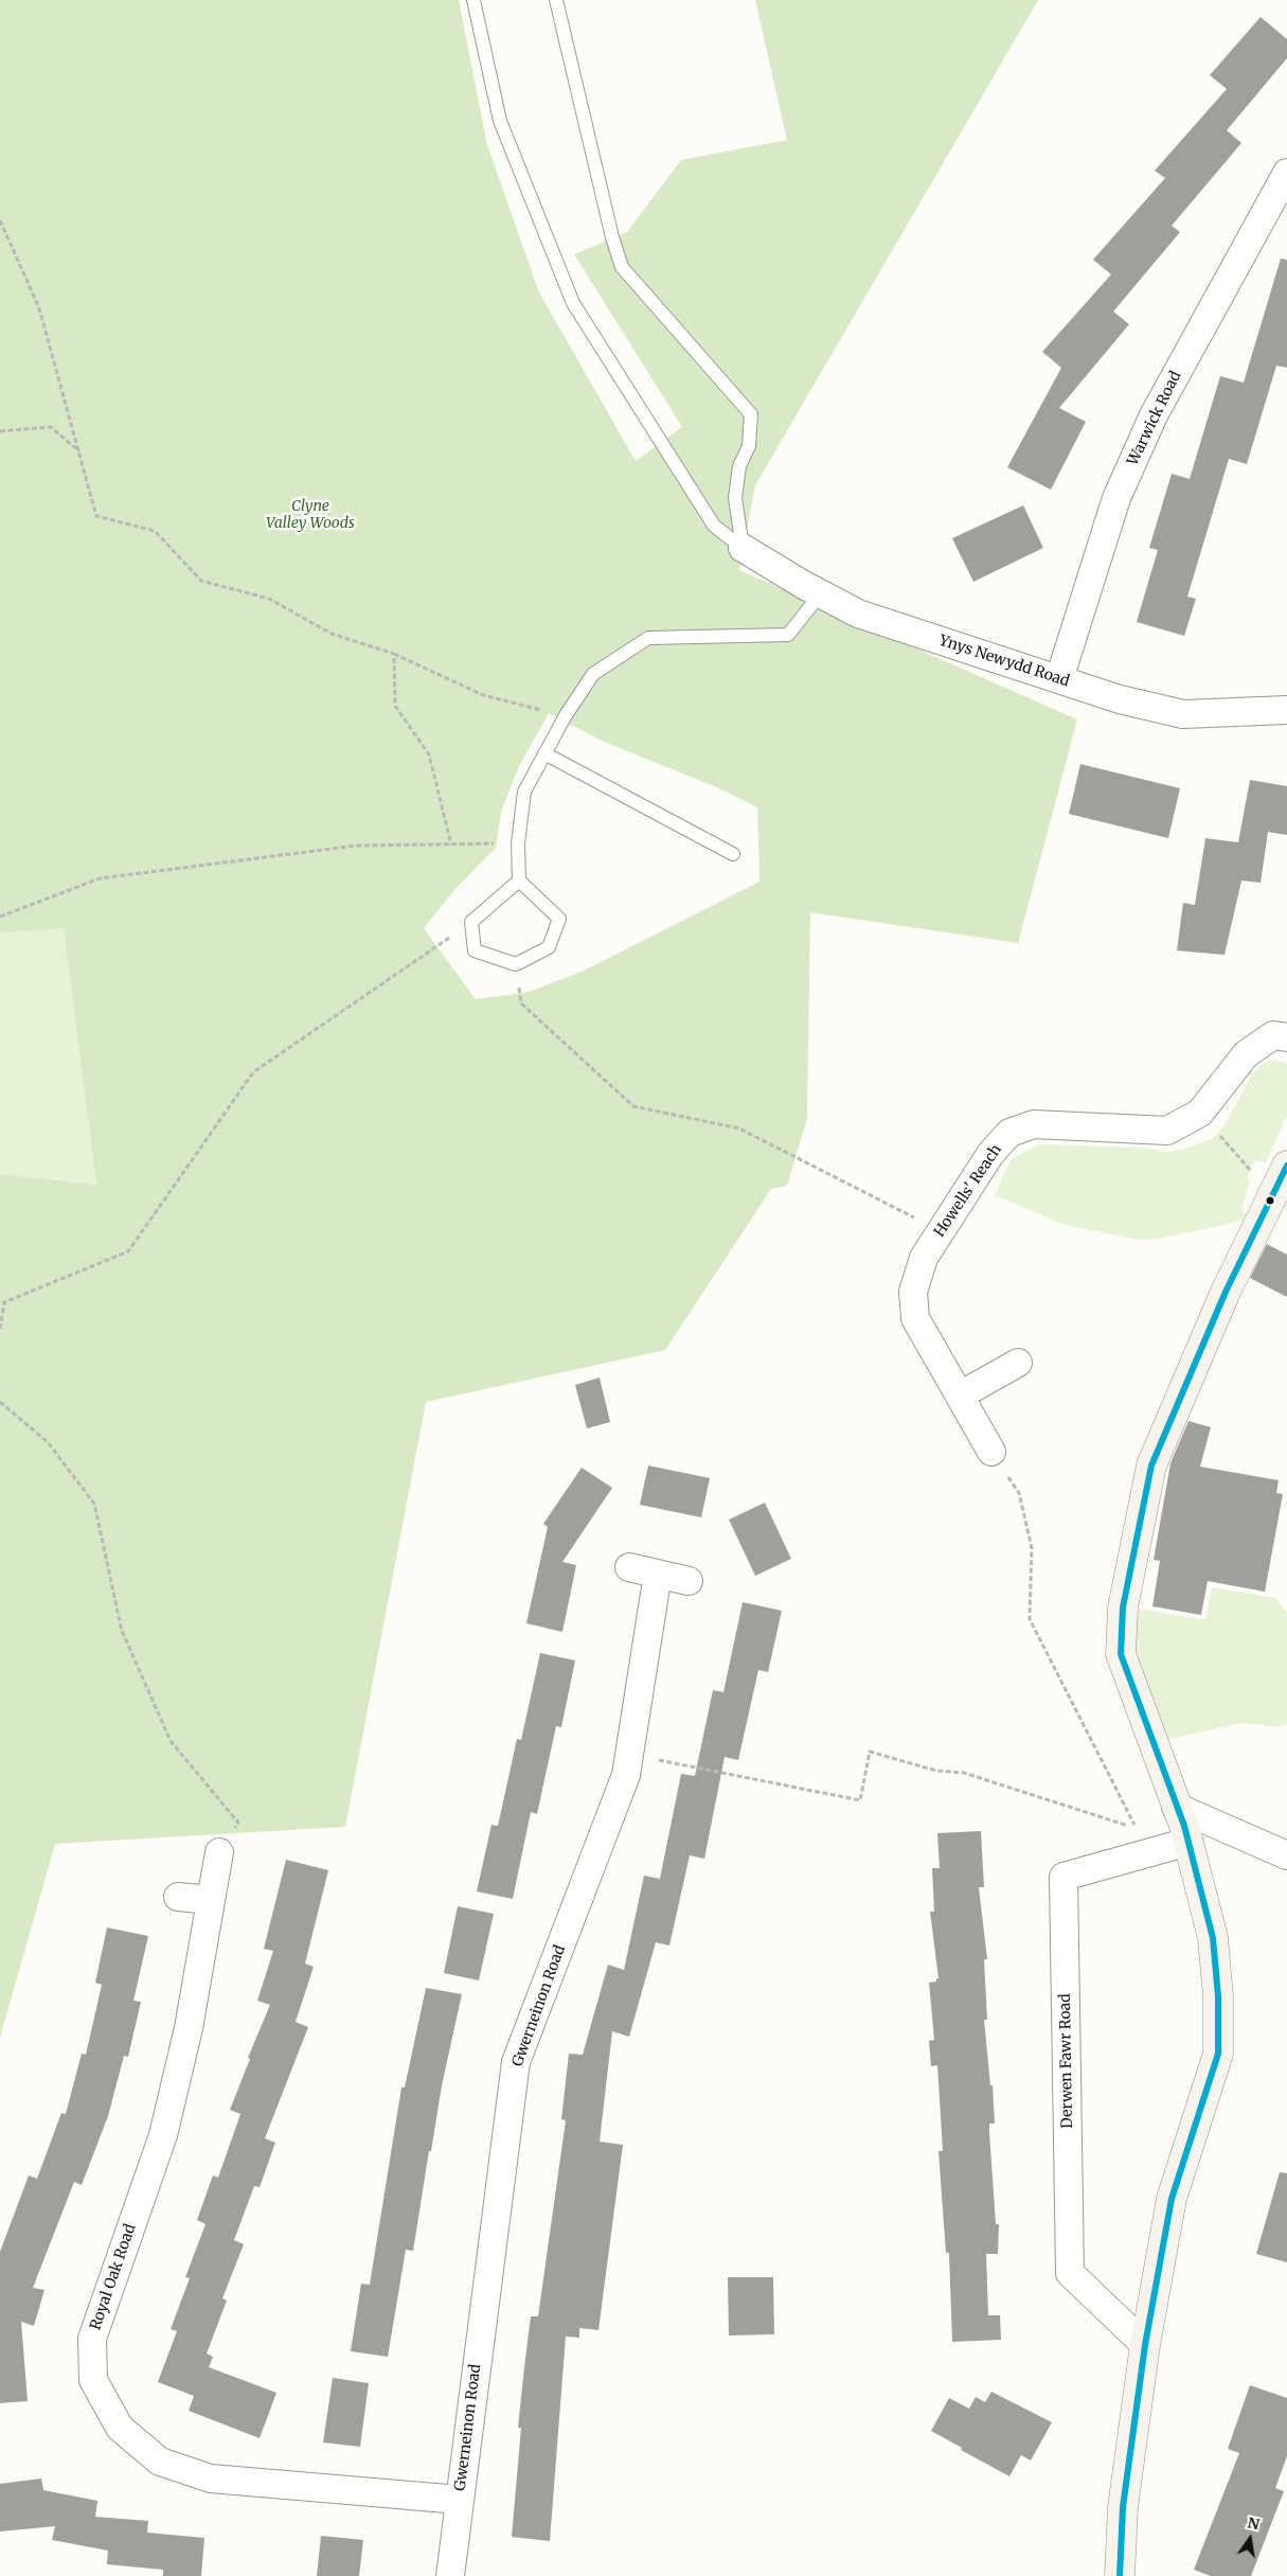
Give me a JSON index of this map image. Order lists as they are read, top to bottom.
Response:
{
  "streets": {
    "street": [
      "Warwick Road",
      "Ynys Newydd Road",
      "Howells' Reach",
      "Gwerneinon Road",
      "Derwen Fawr Road",
      "Royal Oak Road"
    ]
  },
  "crossings": [
    ["Warwick Road", "Ynys Newydd Road"],
    ["Gwerneinon Road", "Royal Oak Road"]
  ],
  "parks": ["Clyne Valley Woods"],
  "north": "top"
}
